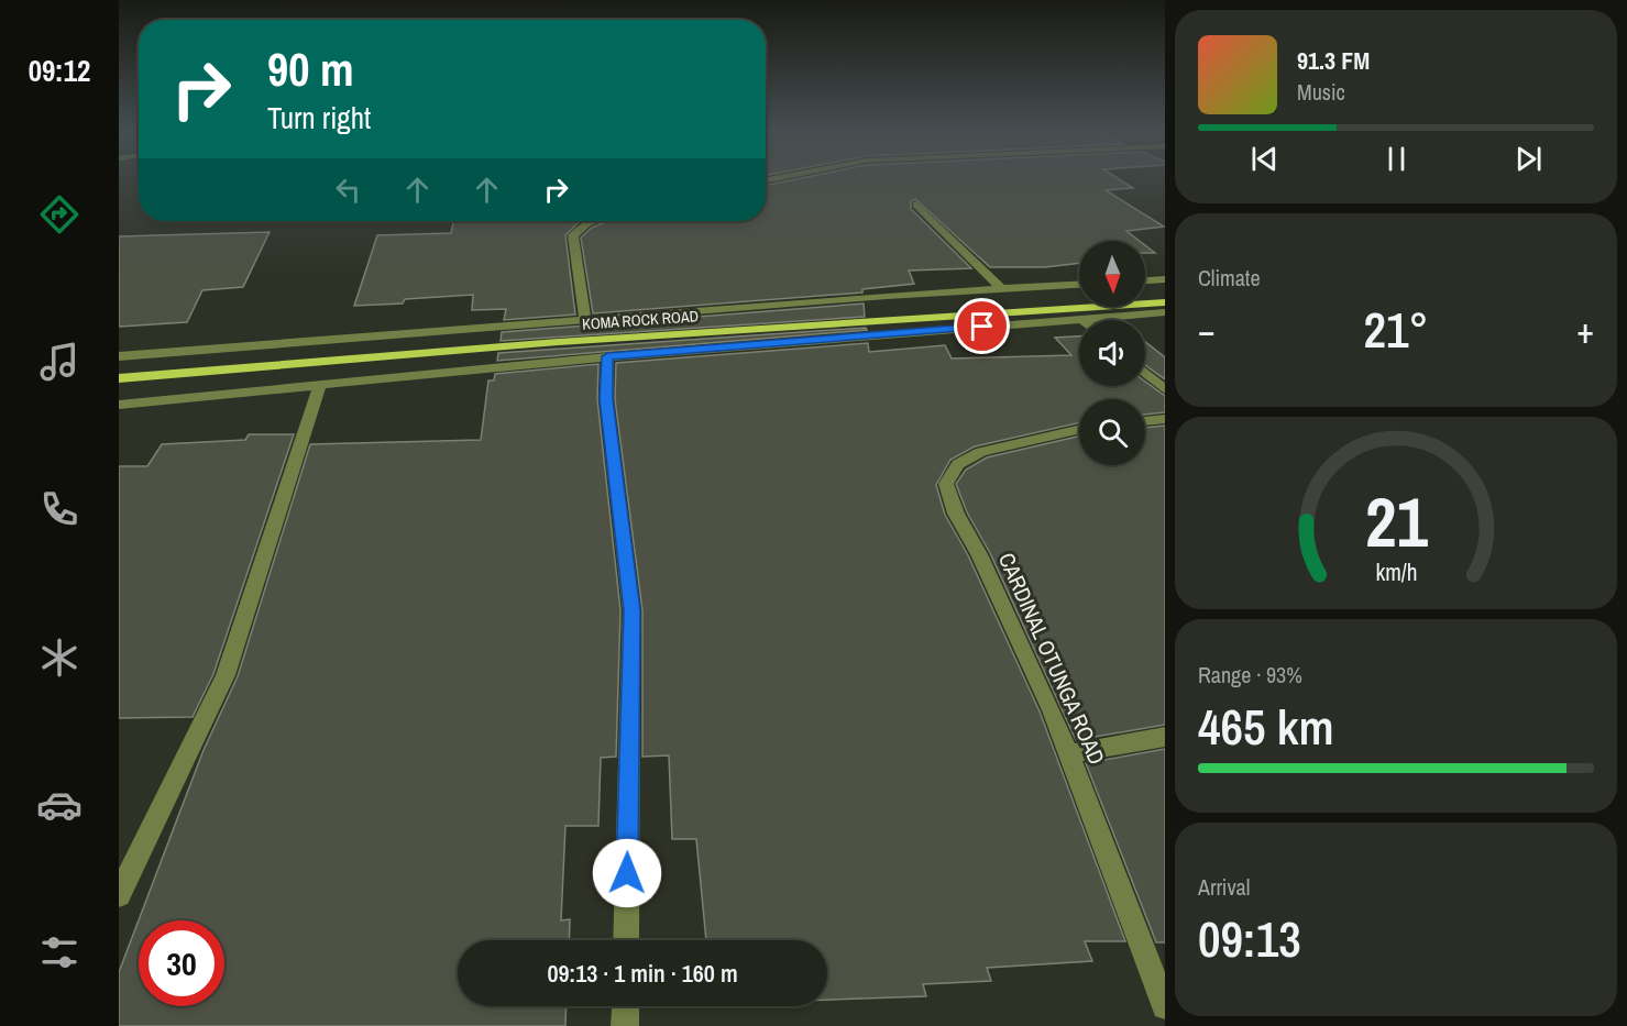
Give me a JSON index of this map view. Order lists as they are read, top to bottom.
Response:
{
  "streets": {
    "main road": ["KOMA ROCK ROAD"],
    "street": ["CARDINAL OTUNGA ROAD"]
  },
  "north": "bottom",
  "page": {
    "tabs": "09:12",
    "turn": ["90 m", "Turn right"],
    "song": ["91.3 FM", "Music"],
    "tile": [
      "Climate",
      ["Range · 93%", "465 km"],
      ["Arrival", "09:13"]
    ],
    "heat": ["−", "21°", "+"],
    "limit": "30",
    "trip": "09:13 · 1 min · 160 m",
    "gauge": ["21", "km/h"]
  }
}
